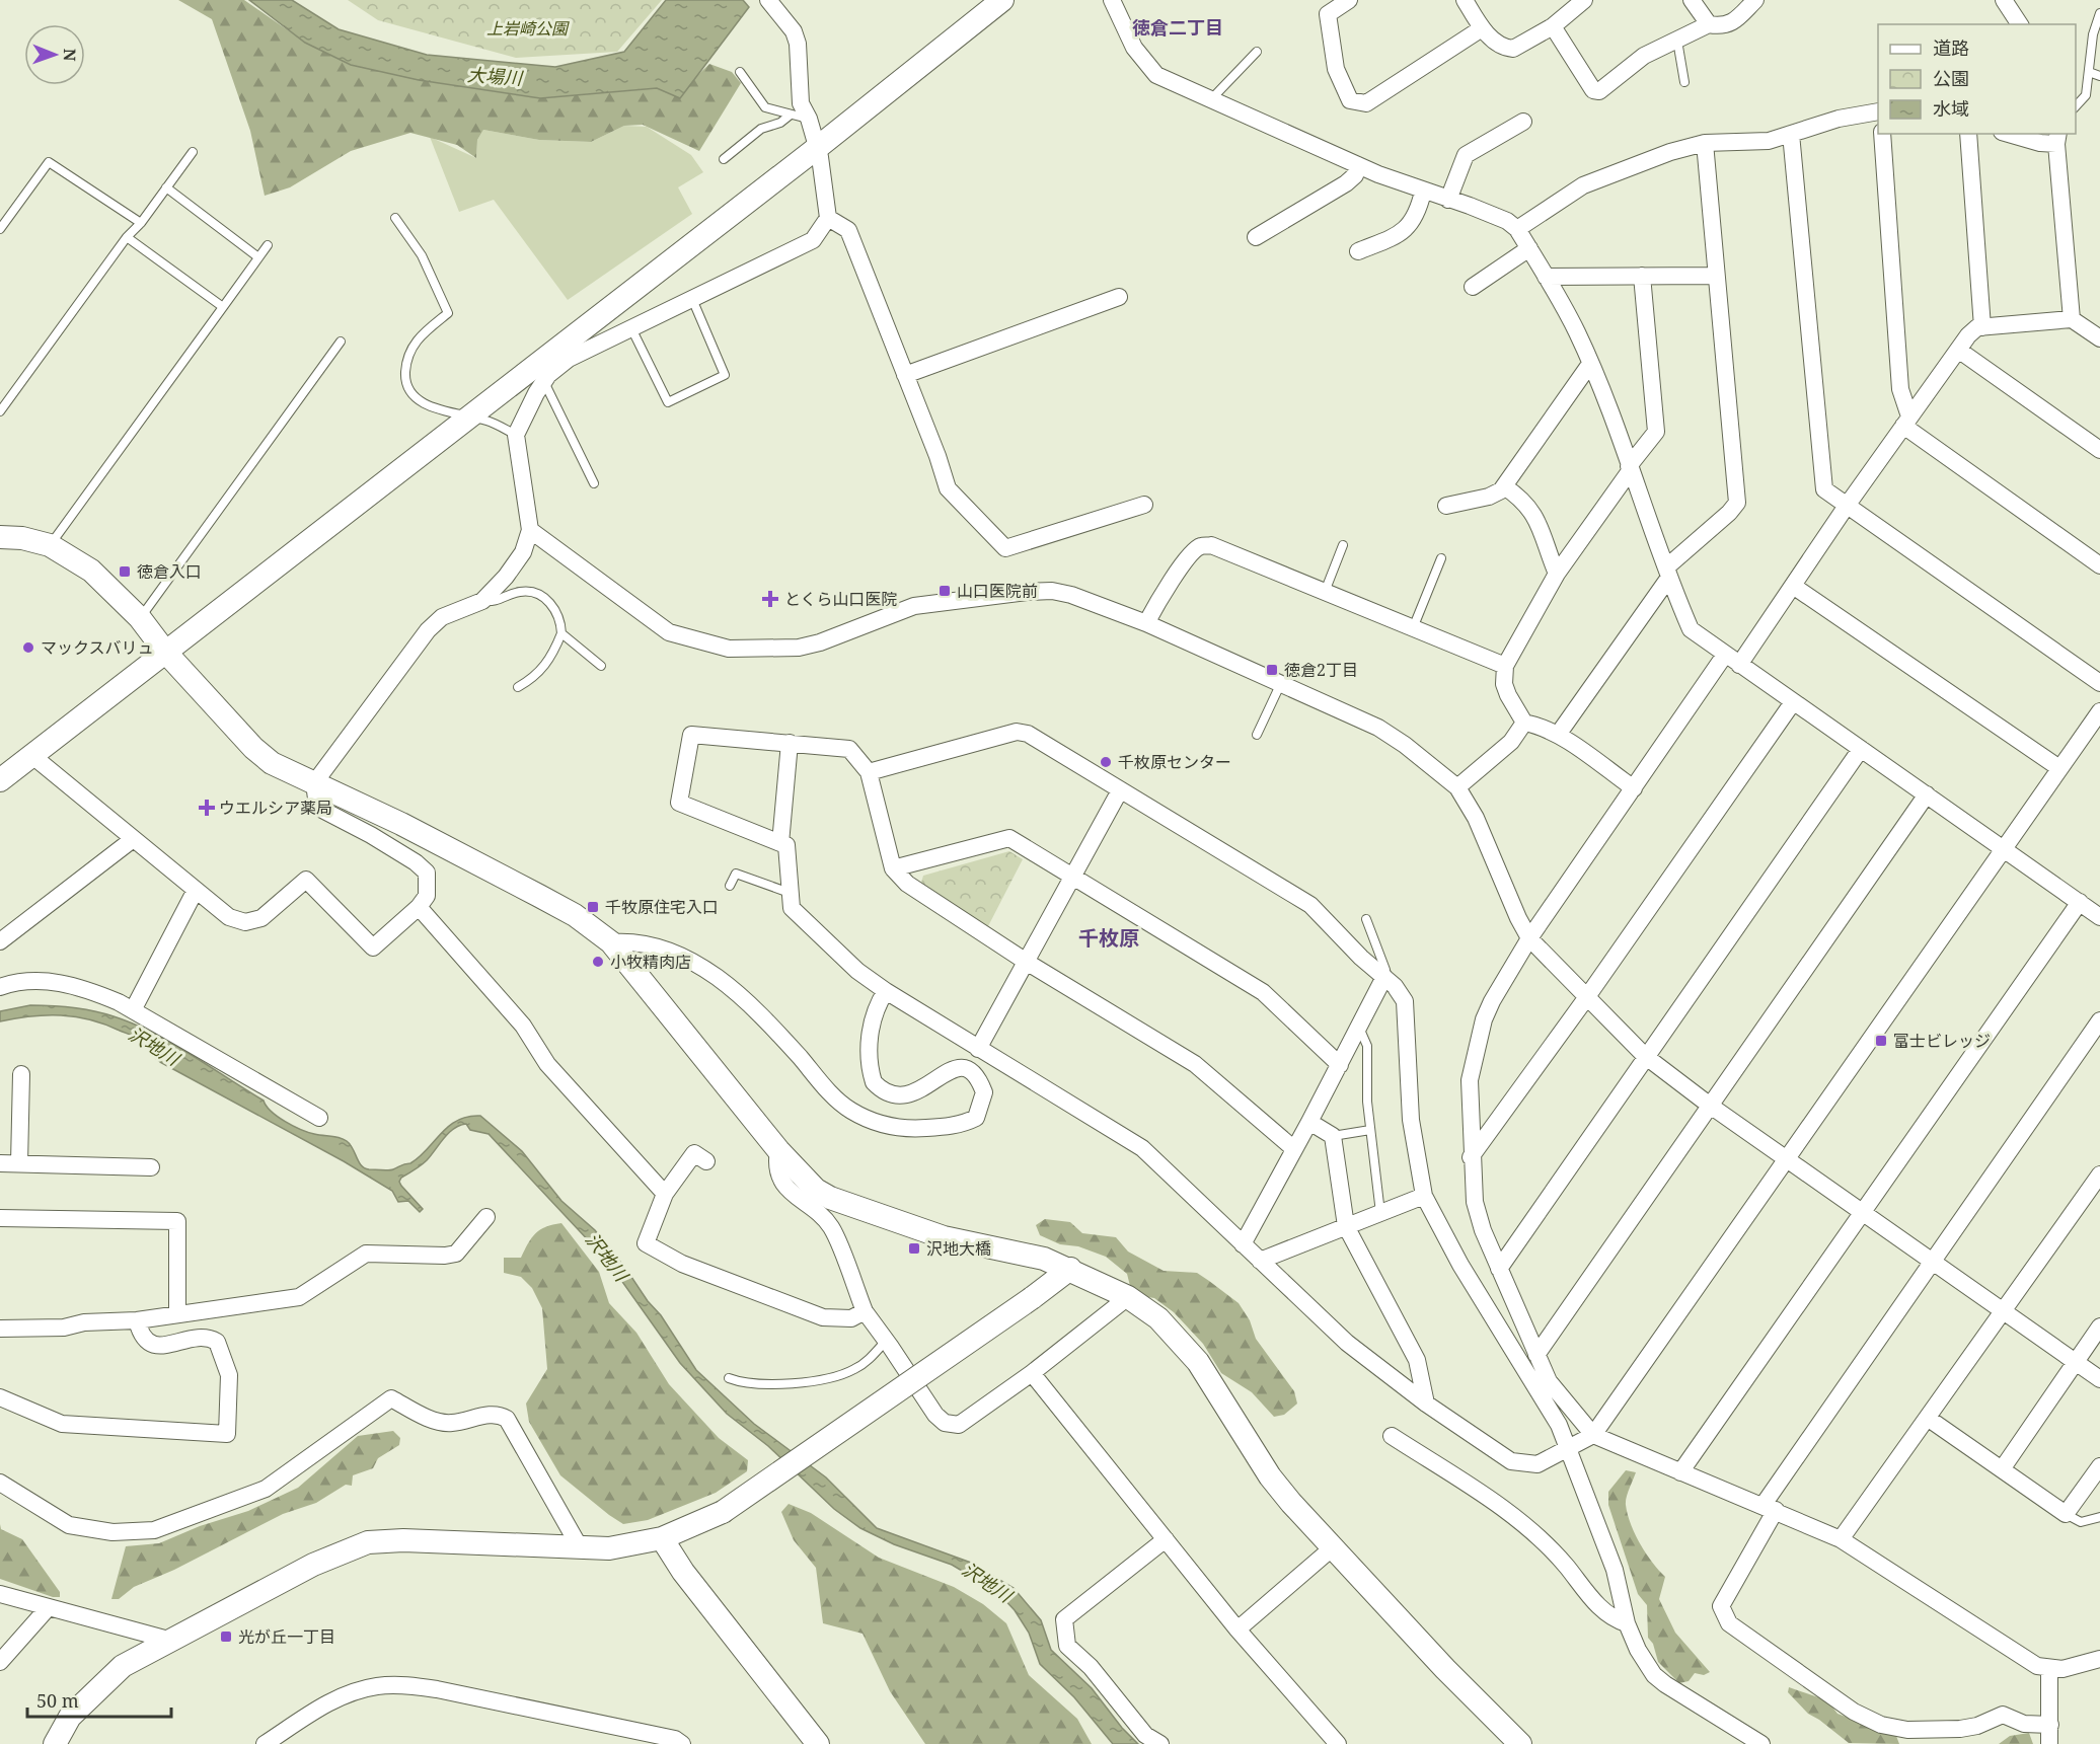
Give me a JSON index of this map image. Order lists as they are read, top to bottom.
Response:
{
  "districts": ["徳倉二丁目", "千枚原"],
  "water": ["大場川", "沢地川"],
  "parks": ["上岩崎公園"],
  "places": {
    "transit": [
      "徳倉入口",
      "山口医院前",
      "徳倉2丁目",
      "千牧原住宅入口",
      "富士ビレッジ",
      "沢地大橋",
      "光が丘一丁目"
    ],
    "health": ["とくら山口医院", "ウエルシア薬局"],
    "other": ["マックスバリュ", "千枚原センター", "小牧精肉店"]
  },
  "legend": ["道路", "公園", "水域"],
  "scale_bar": "50 m",
  "north": "right"
}
